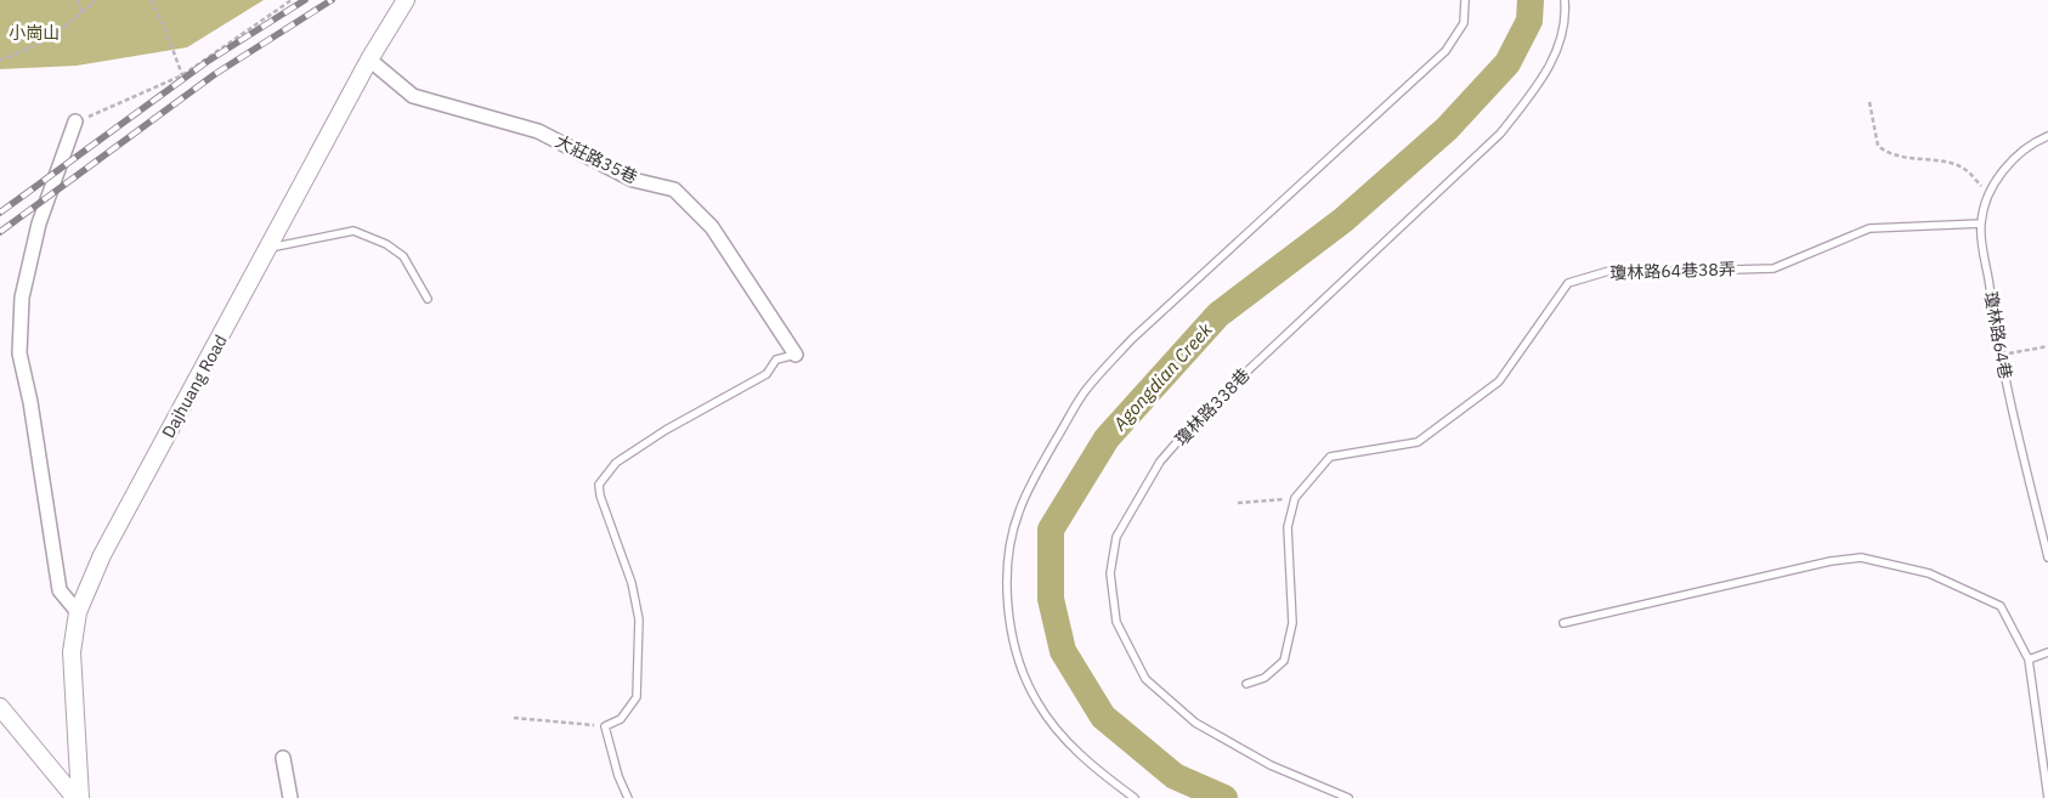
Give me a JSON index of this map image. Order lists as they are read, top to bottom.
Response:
{
  "streets": {
    "street": ["大莊路35巷", "Dajhuang Road"],
    "lane": ["瓊林路64巷38弄", "瓊林路64巷", "瓊林路338巷"]
  },
  "crossings": [
    ["大莊路35巷", "Dajhuang Road"],
    ["瓊林路64巷38弄", "瓊林路64巷"]
  ],
  "water": ["Agongdian Creek"],
  "parks": ["小崗山"]
}
